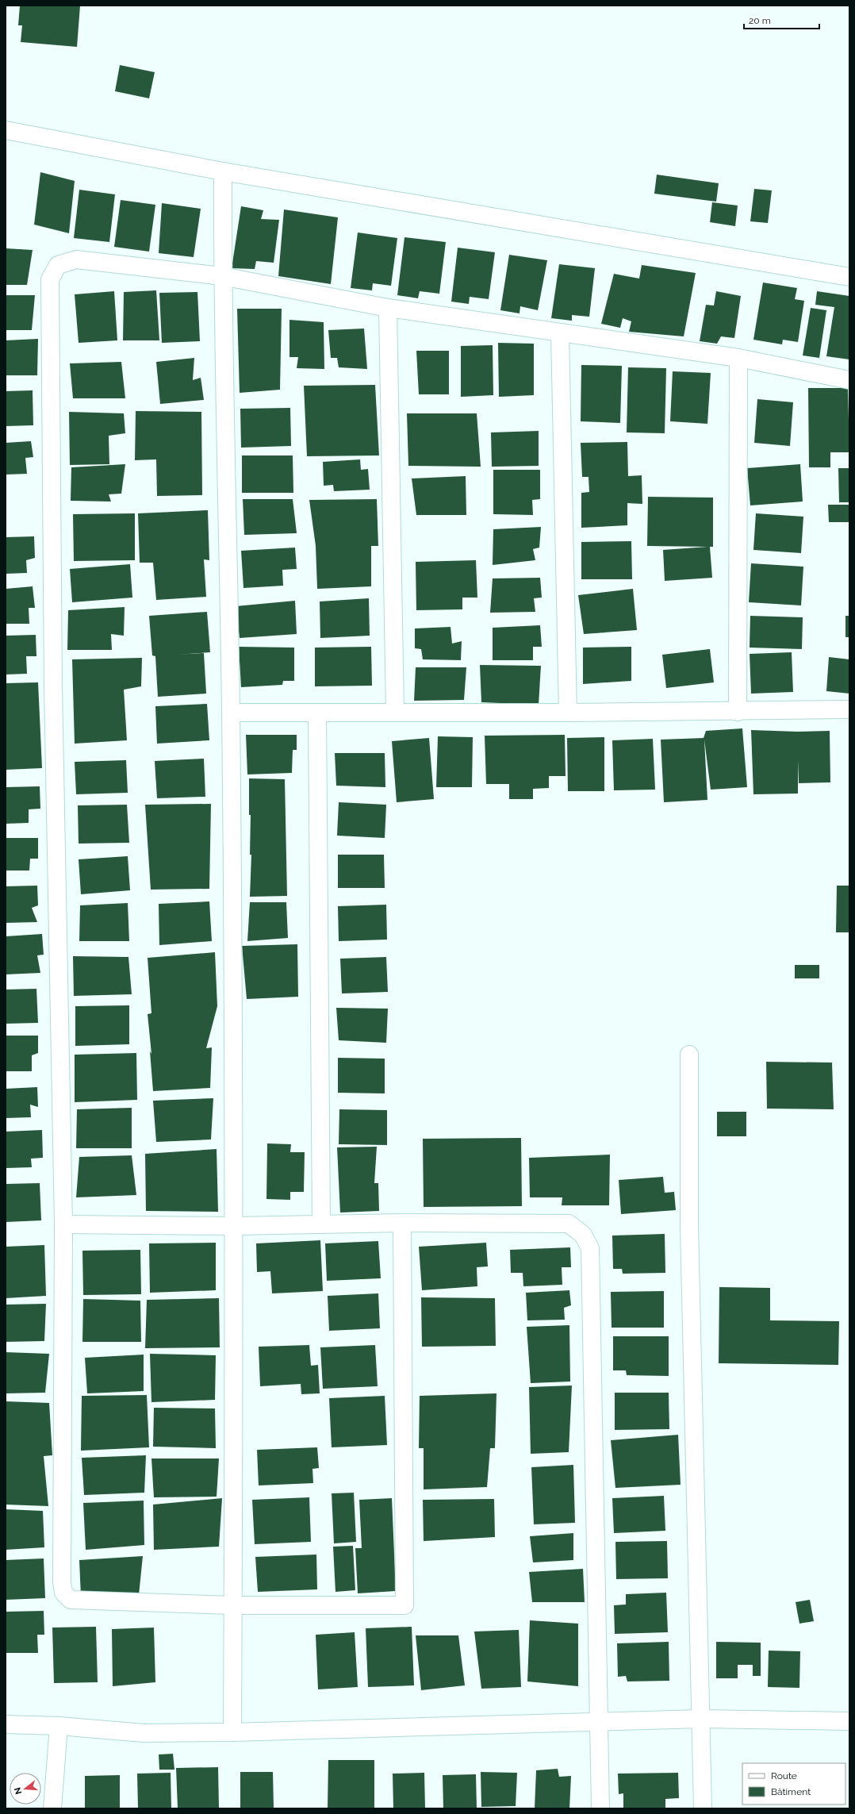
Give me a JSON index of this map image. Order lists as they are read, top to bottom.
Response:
{
  "legend": ["Route", "Bâtiment"],
  "scale_bar": "20 m",
  "north": "left"
}
